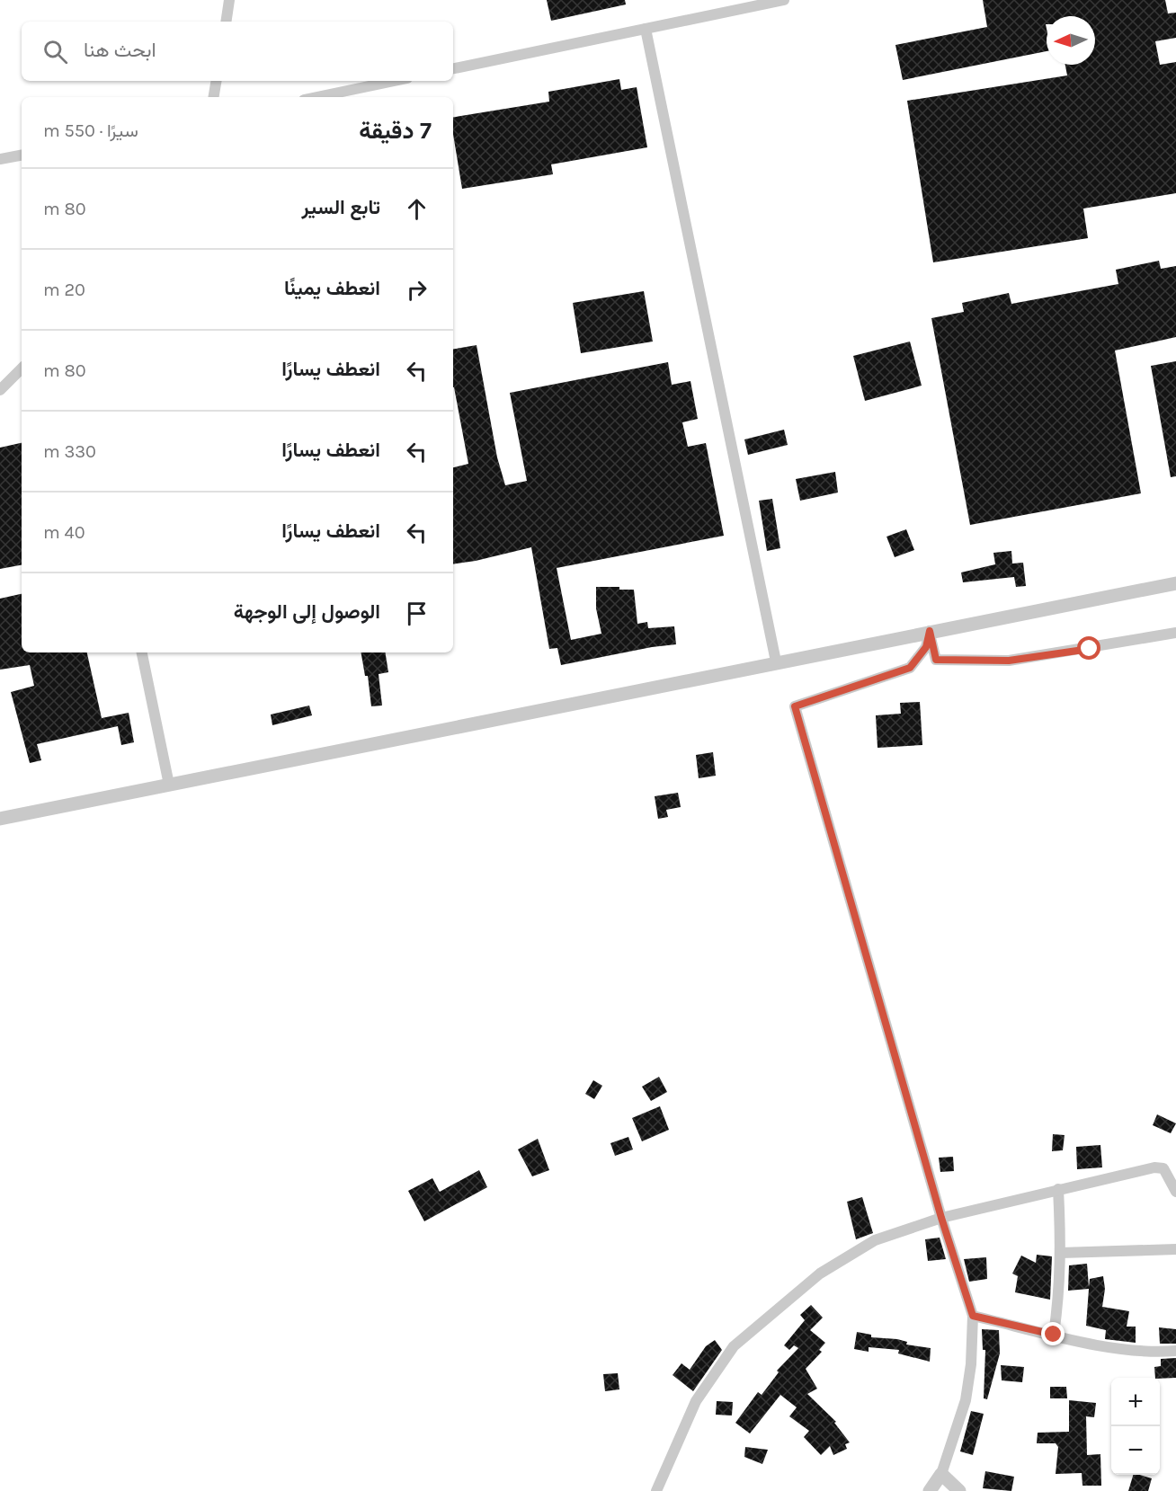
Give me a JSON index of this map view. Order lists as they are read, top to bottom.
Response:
{
  "north": "left",
  "page": {
    "search": "ابحث هنا",
    "heading": ["7 دقيقة", "سيرًا · 550 m"],
    "list": [
      ["تابع السير", "80 m"],
      ["انعطف يمينًا", "20 m"],
      ["انعطف يسارًا", "80 m"],
      ["انعطف يسارًا", "330 m"],
      ["انعطف يسارًا", "40 m"],
      "الوصول إلى الوجهة"
    ],
    "map_buttons": ["+", "−"]
  }
}
